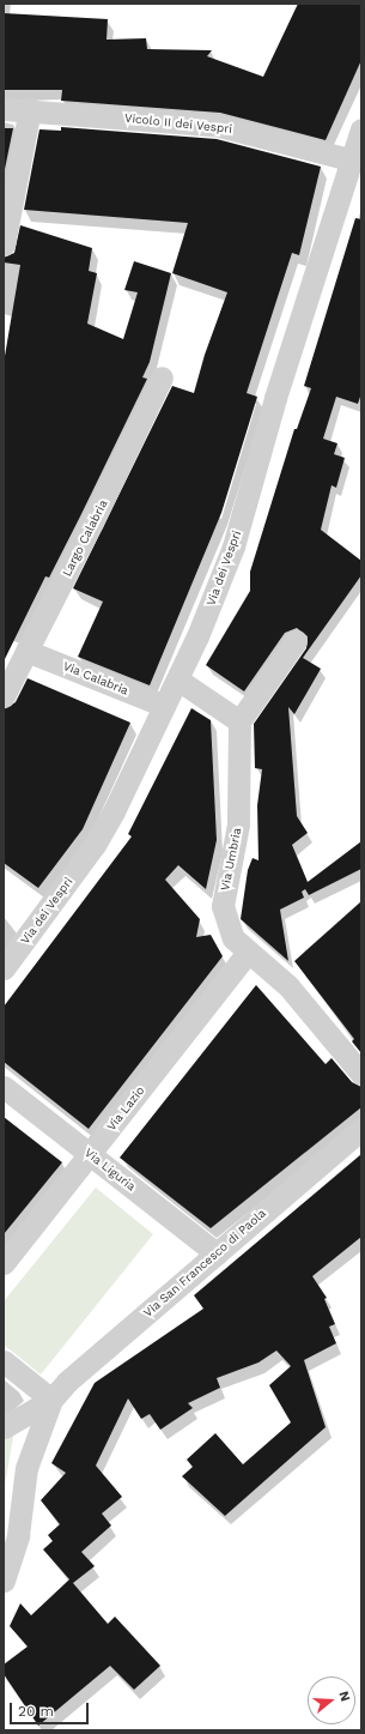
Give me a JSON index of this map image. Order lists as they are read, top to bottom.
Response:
{
  "streets": {
    "street": [
      "Vicolo II dei Vespri",
      "Largo Calabria",
      "Via dei Vespri",
      "Via Calabria",
      "Via Umbria",
      "Via Lazio",
      "Via Liguria",
      "Via San Francesco di Paola"
    ]
  },
  "crossings": [
    ["Vicolo II dei Vespri", "Via dei Vespri"],
    ["Largo Calabria", "Via Calabria"],
    ["Via dei Vespri", "Via Calabria"],
    ["Via Umbria", "Via Lazio"],
    ["Via Lazio", "Via Liguria"],
    ["Via Liguria", "Via San Francesco di Paola"]
  ],
  "scale_bar": "20 m",
  "north": "right"
}
